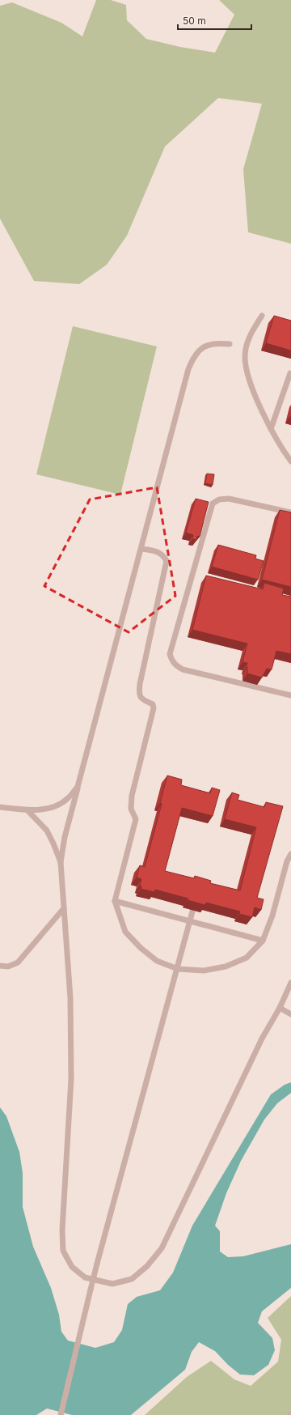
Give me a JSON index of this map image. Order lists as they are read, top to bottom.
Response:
{
  "scale_bar": "50 m"
}
